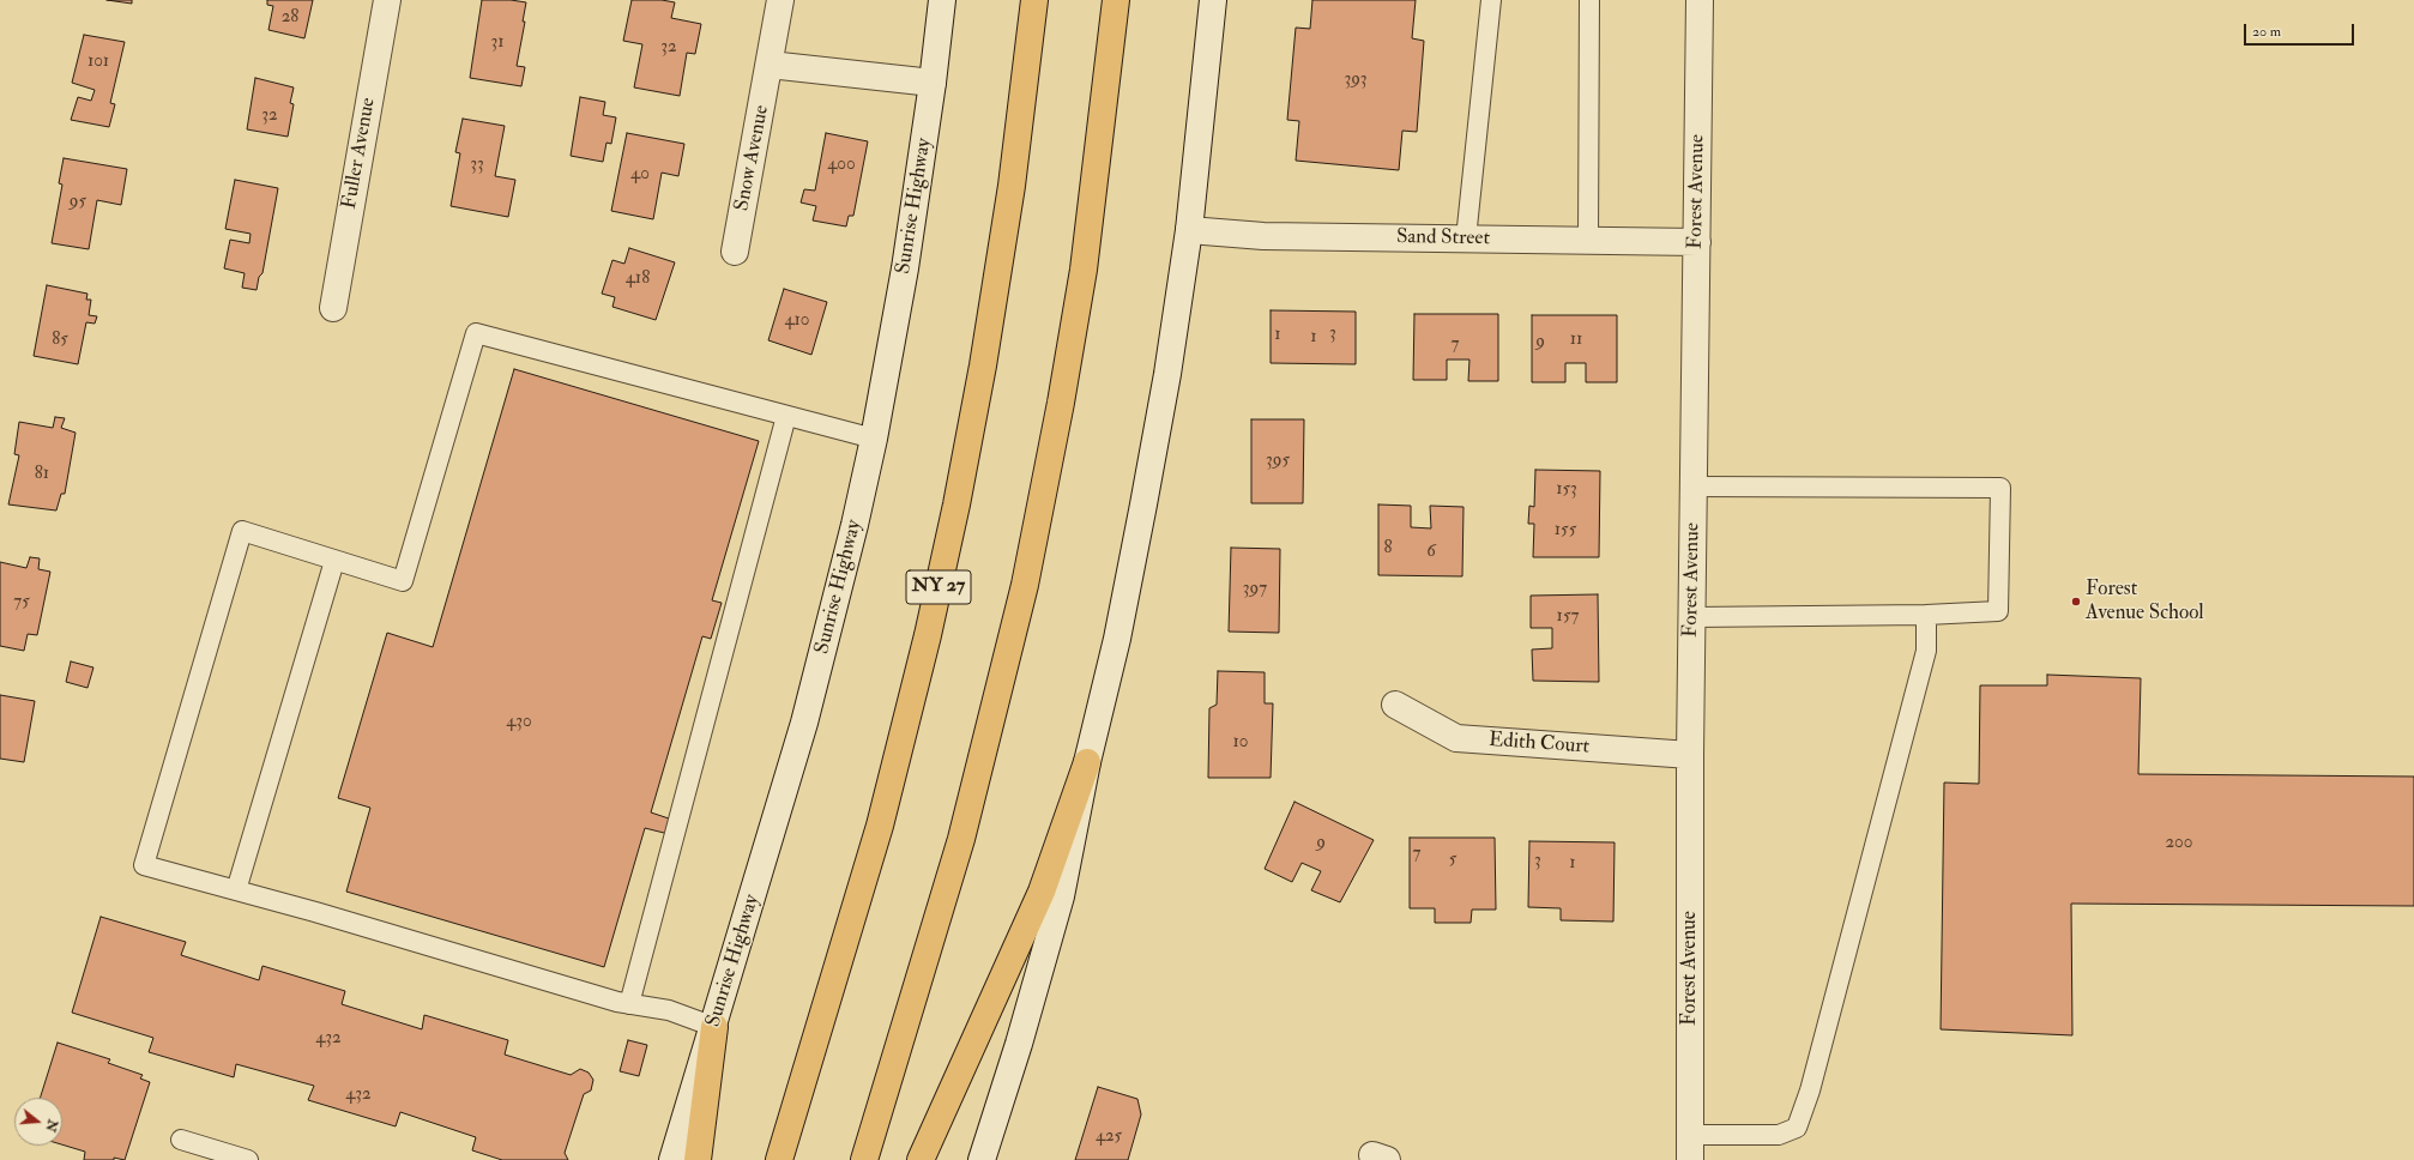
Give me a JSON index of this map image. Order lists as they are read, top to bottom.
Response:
{
  "streets": {
    "highway": ["NY 27"],
    "street": [
      "Fuller Avenue",
      "Snow Avenue",
      "Forest Avenue",
      "Sunrise Highway",
      "Sand Street",
      "Edith Court"
    ]
  },
  "crossings": [
    ["Forest Avenue", "Sand Street"],
    ["Forest Avenue", "Edith Court"]
  ],
  "places": ["Forest Avenue School"],
  "house_numbers": [
    "28",
    "31",
    "32",
    "101",
    "393",
    "32",
    "33",
    "400",
    "40",
    "95",
    "418",
    "410",
    "3",
    "1",
    "1",
    "85",
    "11",
    "9",
    "7",
    "395",
    "81",
    "153",
    "155",
    "8",
    "6",
    "397",
    "75",
    "157",
    "430",
    "10",
    "9",
    "200",
    "7",
    "5",
    "3",
    "1",
    "432",
    "432",
    "425"
  ],
  "scale_bar": "20 m",
  "north": "right"
}
